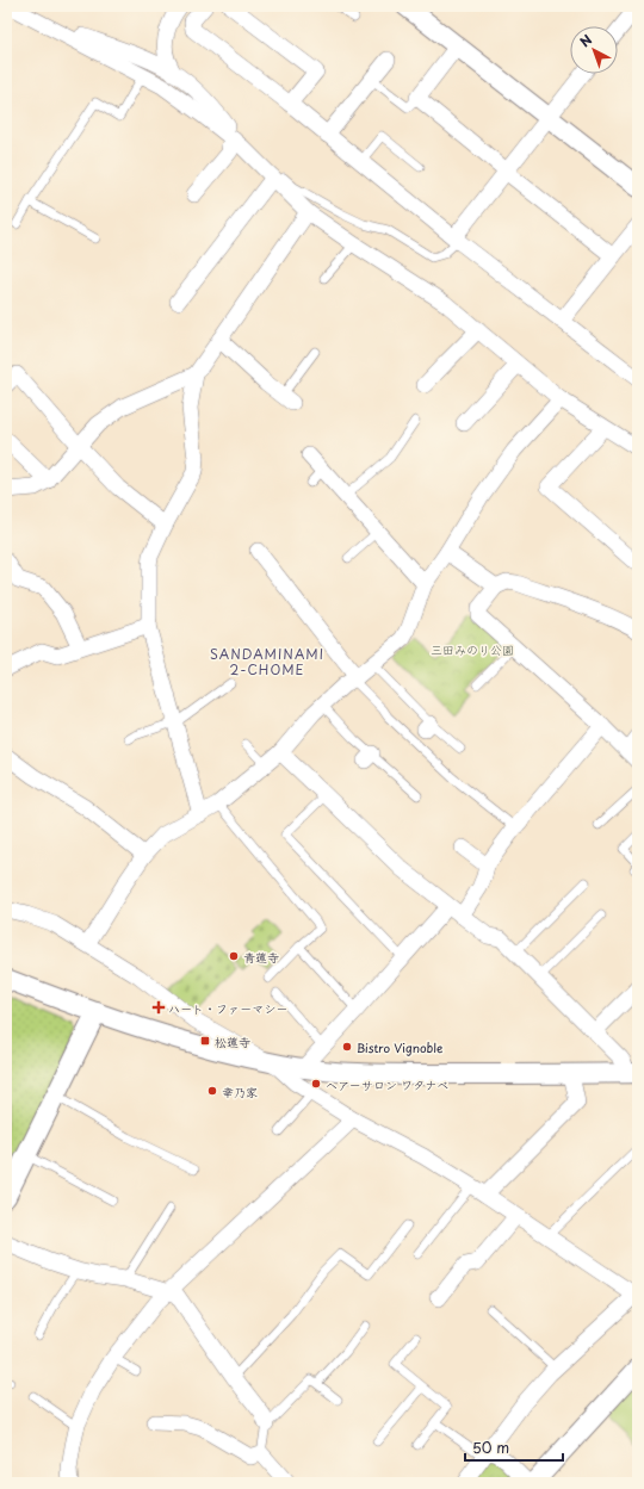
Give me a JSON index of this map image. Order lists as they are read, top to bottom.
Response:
{
  "districts": ["SANDAMINAMI 2-CHOME"],
  "parks": ["三田みのり公園"],
  "places": {
    "other": [
      "青蓮寺",
      "Bistro Vignoble",
      "ヘアーサロン ワタナベ",
      "幸乃家"
    ],
    "health": ["ハート・ファーマシー"],
    "transit": ["松蓮寺"]
  },
  "scale_bar": "50 m",
  "north": "top left"
}
